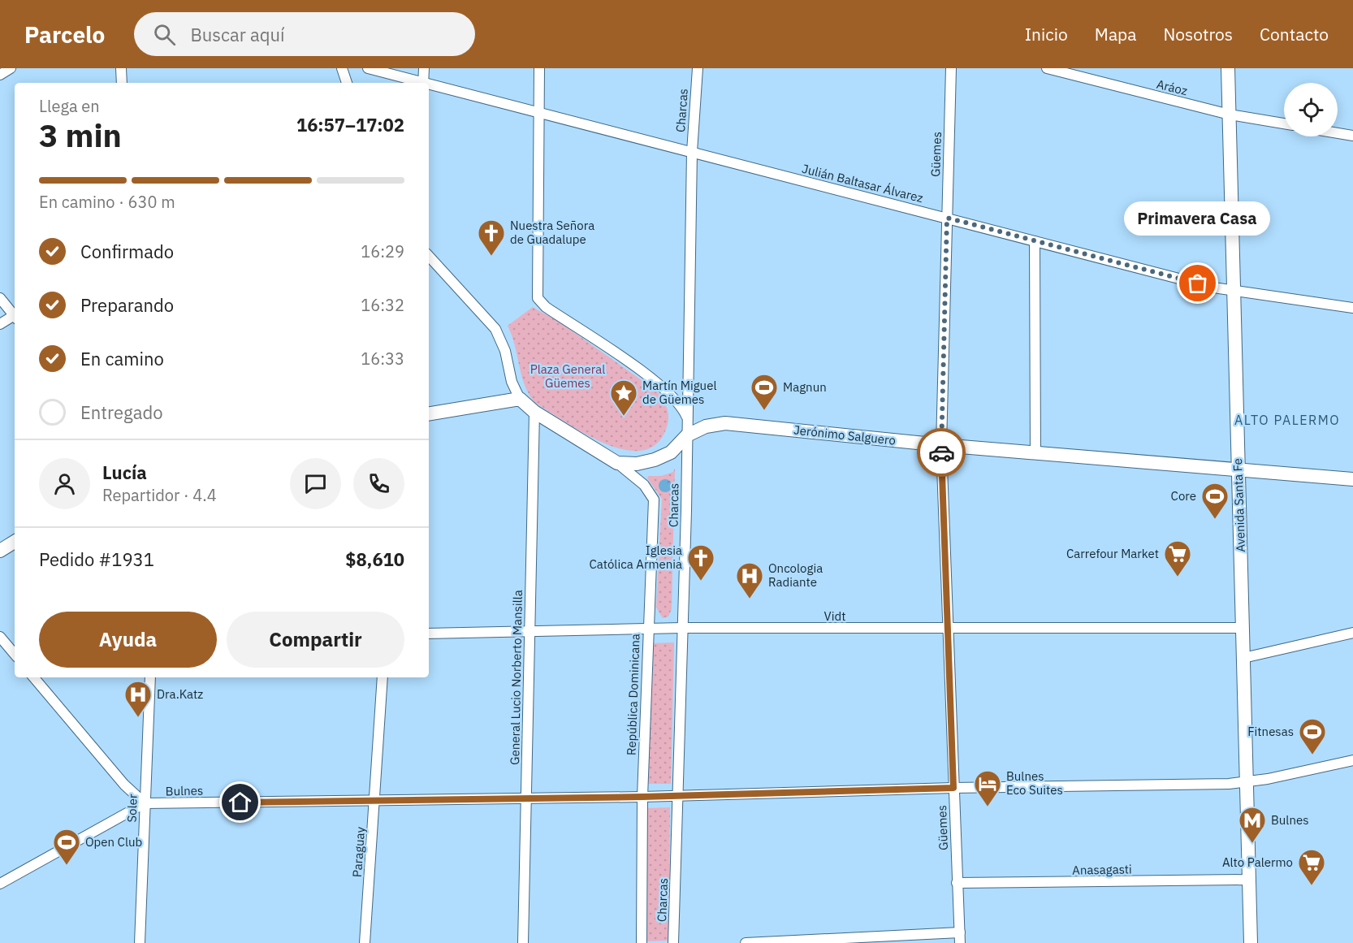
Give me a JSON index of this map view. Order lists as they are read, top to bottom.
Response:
{
  "streets": {
    "street": [
      "Aráoz",
      "Charcas",
      "Güemes",
      "Julián Baltasar Álvarez",
      "Jerónimo Salguero",
      "Avenida Santa Fe",
      "Vidt",
      "General Lucio Norberto Mansilla",
      "República Dominicana",
      "Bulnes",
      "Soler",
      "Paraguay",
      "Anasagasti"
    ]
  },
  "crossings": [
    ["Aráoz", "Avenida Santa Fe"],
    ["Charcas", "Julián Baltasar Álvarez"],
    ["Charcas", "Jerónimo Salguero"],
    ["Charcas", "Vidt"],
    ["Charcas", "Bulnes"],
    ["Güemes", "Julián Baltasar Álvarez"],
    ["Güemes", "Jerónimo Salguero"],
    ["Güemes", "Vidt"],
    ["Güemes", "Bulnes"],
    ["Güemes", "Anasagasti"],
    ["Julián Baltasar Álvarez", "Avenida Santa Fe"],
    ["Jerónimo Salguero", "Avenida Santa Fe"],
    ["Jerónimo Salguero", "República Dominicana"],
    ["Avenida Santa Fe", "Vidt"],
    ["Avenida Santa Fe", "Bulnes"],
    ["Avenida Santa Fe", "Anasagasti"],
    ["Vidt", "General Lucio Norberto Mansilla"],
    ["Vidt", "República Dominicana"],
    ["General Lucio Norberto Mansilla", "Bulnes"],
    ["República Dominicana", "Bulnes"],
    ["Bulnes", "Soler"],
    ["Bulnes", "Paraguay"]
  ],
  "districts": ["ALTO PALERMO"],
  "parks": ["Plaza General Güemes"],
  "places": {
    "church": ["Nuestra Señora de Guadalupe", "Iglesia Católica Armenia"],
    "other": ["Primavera Casa"],
    "sports": [
      "Magnun",
      "Core",
      "Fitnesas",
      "Open Club"
    ],
    "place": ["Martín Miguel de Güemes"],
    "supermarket": ["Carrefour Market", "Alto Palermo"],
    "hospital": ["Oncologia Radiante", "Dra.Katz"],
    "hotel": ["Bulnes Eco Suites"],
    "metro station": ["Bulnes"]
  },
  "page": {
    "header": "Parcelo",
    "search": "Buscar aquí",
    "nav": [
      "Inicio",
      "Mapa",
      "Nosotros",
      "Contacto"
    ],
    "heading": ["3 min", "Llega en", "16:57–17:02"],
    "panel": [
      "Lucía",
      "Repartidor · 4.4",
      "Pedido #1931",
      "$8,610"
    ],
    "bar": "En camino · 630 m",
    "bubble": "Primavera Casa",
    "list": [
      ["Confirmado", "16:29"],
      ["Preparando", "16:32"],
      ["En camino", "16:33"],
      "Entregado"
    ],
    "buttons": ["Ayuda", "Compartir"]
  }
}
